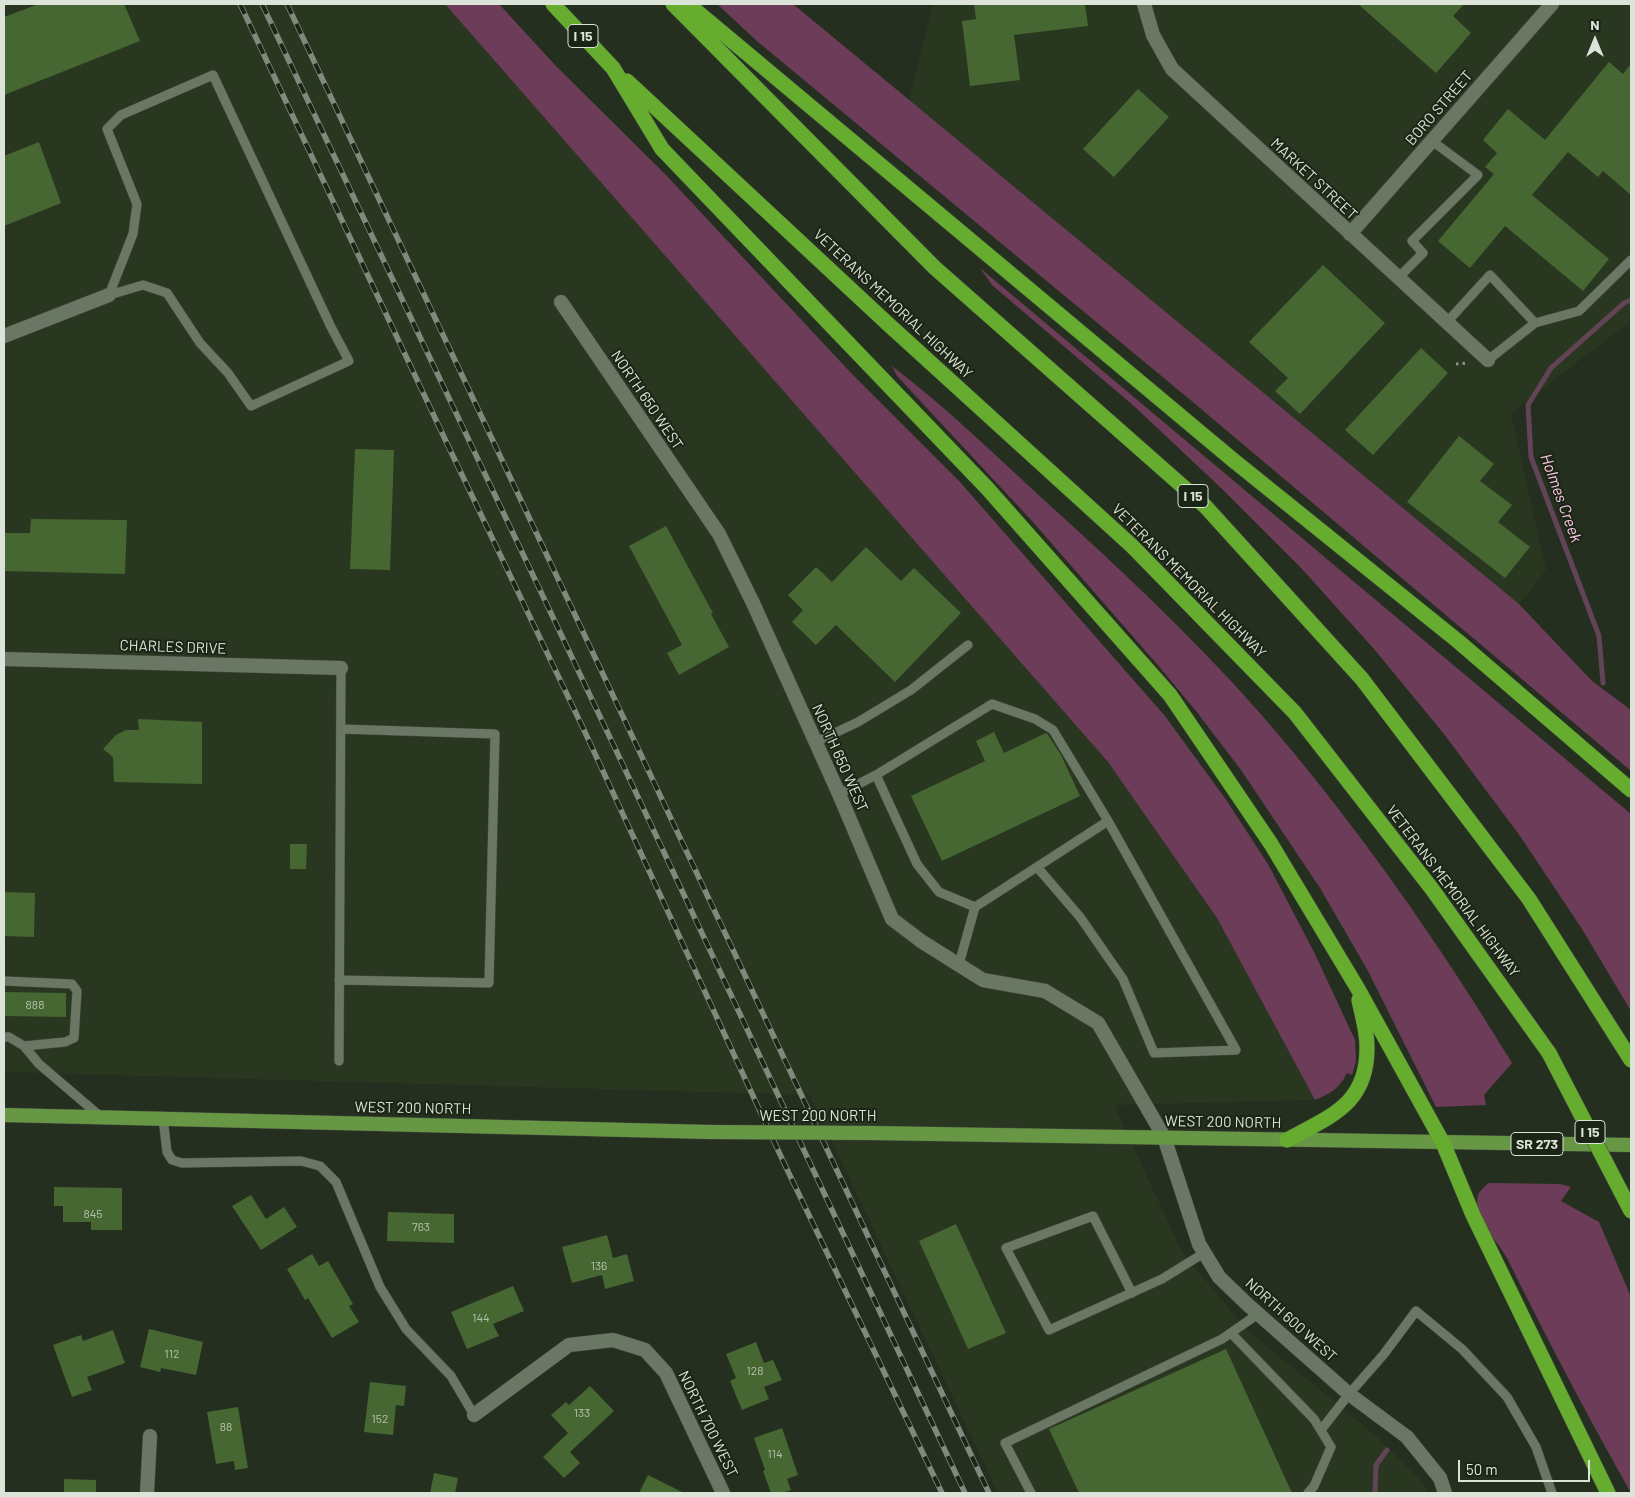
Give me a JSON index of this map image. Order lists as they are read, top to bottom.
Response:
{
  "streets": {
    "highway": ["I 15", "VETERANS MEMORIAL HIGHWAY"],
    "main road": ["WEST 200 NORTH", "SR 273"],
    "street": [
      "BORO STREET",
      "MARKET STREET",
      "NORTH 650 WEST",
      "CHARLES DRIVE",
      "NORTH 600 WEST",
      "NORTH 700 WEST"
    ]
  },
  "crossings": [
    ["I 15", "VETERANS MEMORIAL HIGHWAY"],
    ["BORO STREET", "MARKET STREET"],
    ["NORTH 650 WEST", "WEST 200 NORTH"],
    ["NORTH 650 WEST", "NORTH 600 WEST"],
    ["WEST 200 NORTH", "NORTH 600 WEST"]
  ],
  "water": ["Holmes Creek"],
  "house_numbers": [
    "888",
    "845",
    "763",
    "136",
    "144",
    "112",
    "128",
    "133",
    "152",
    "88",
    "114"
  ],
  "scale_bar": "50 m",
  "north": "top"
}
